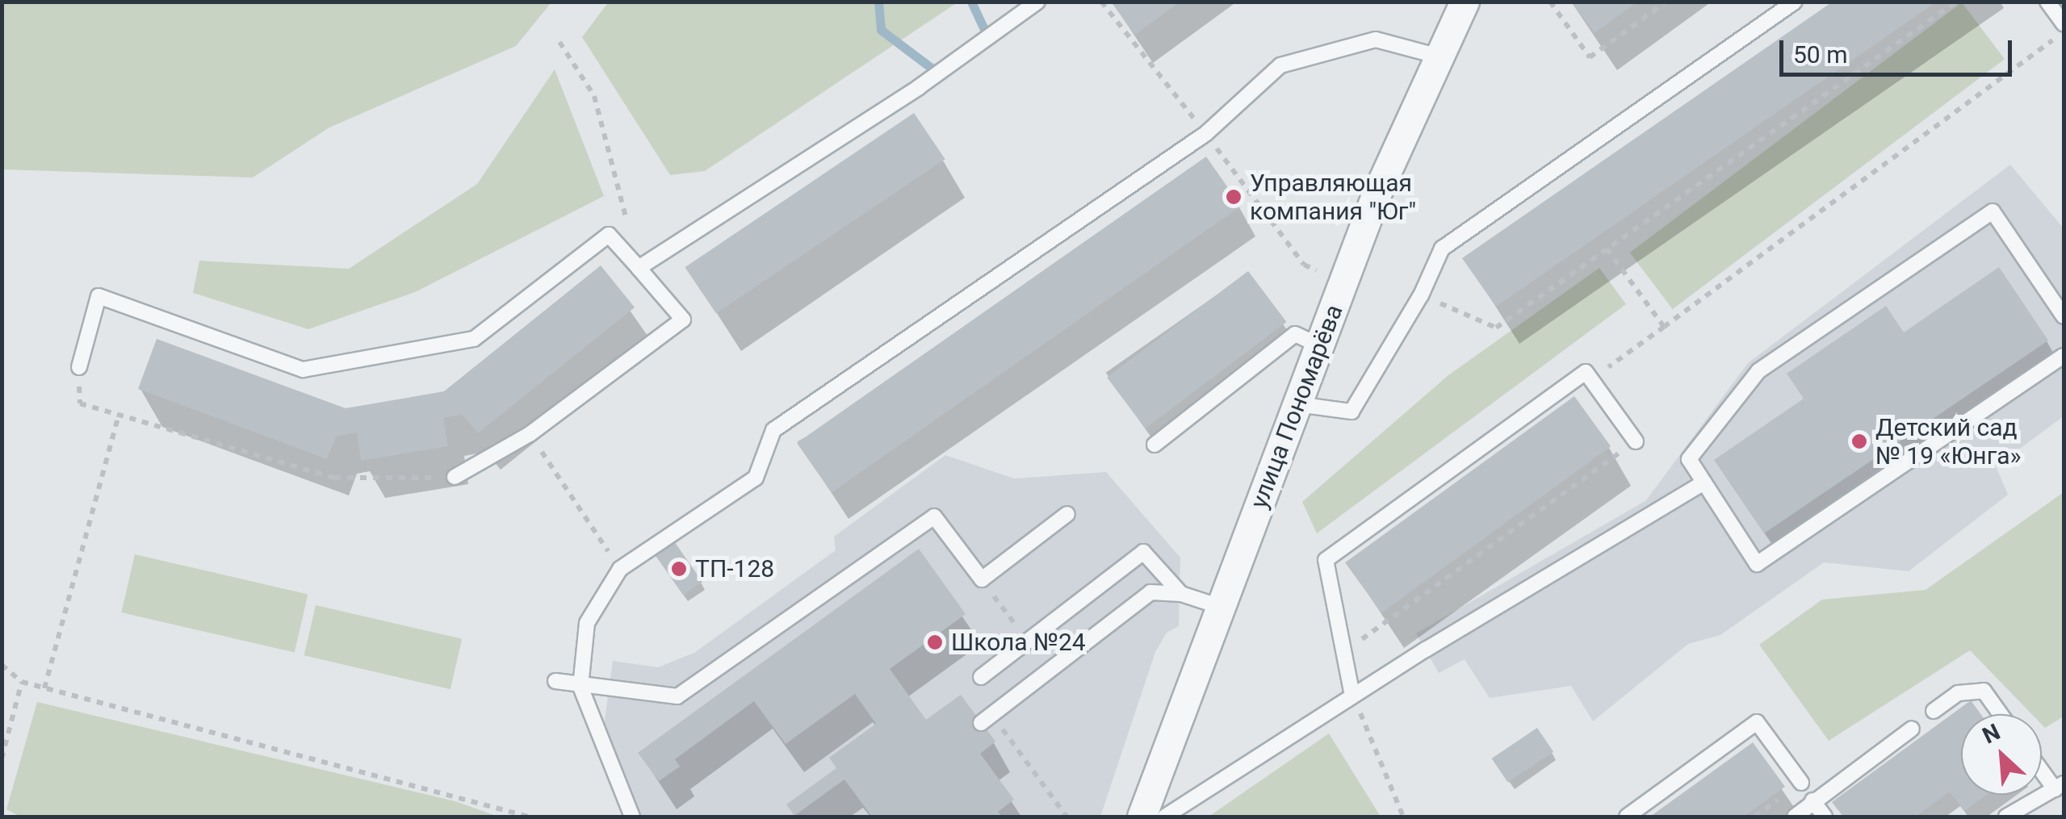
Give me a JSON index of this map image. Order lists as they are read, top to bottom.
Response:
{
  "streets": {
    "street": ["улица Пономарёва"]
  },
  "places": [
    "Управляющая компания \"Юг\"",
    "Детский сад № 19 «Юнга»",
    "ТП-128",
    "Школа №24"
  ],
  "scale_bar": "50 m",
  "north": "top left"
}
